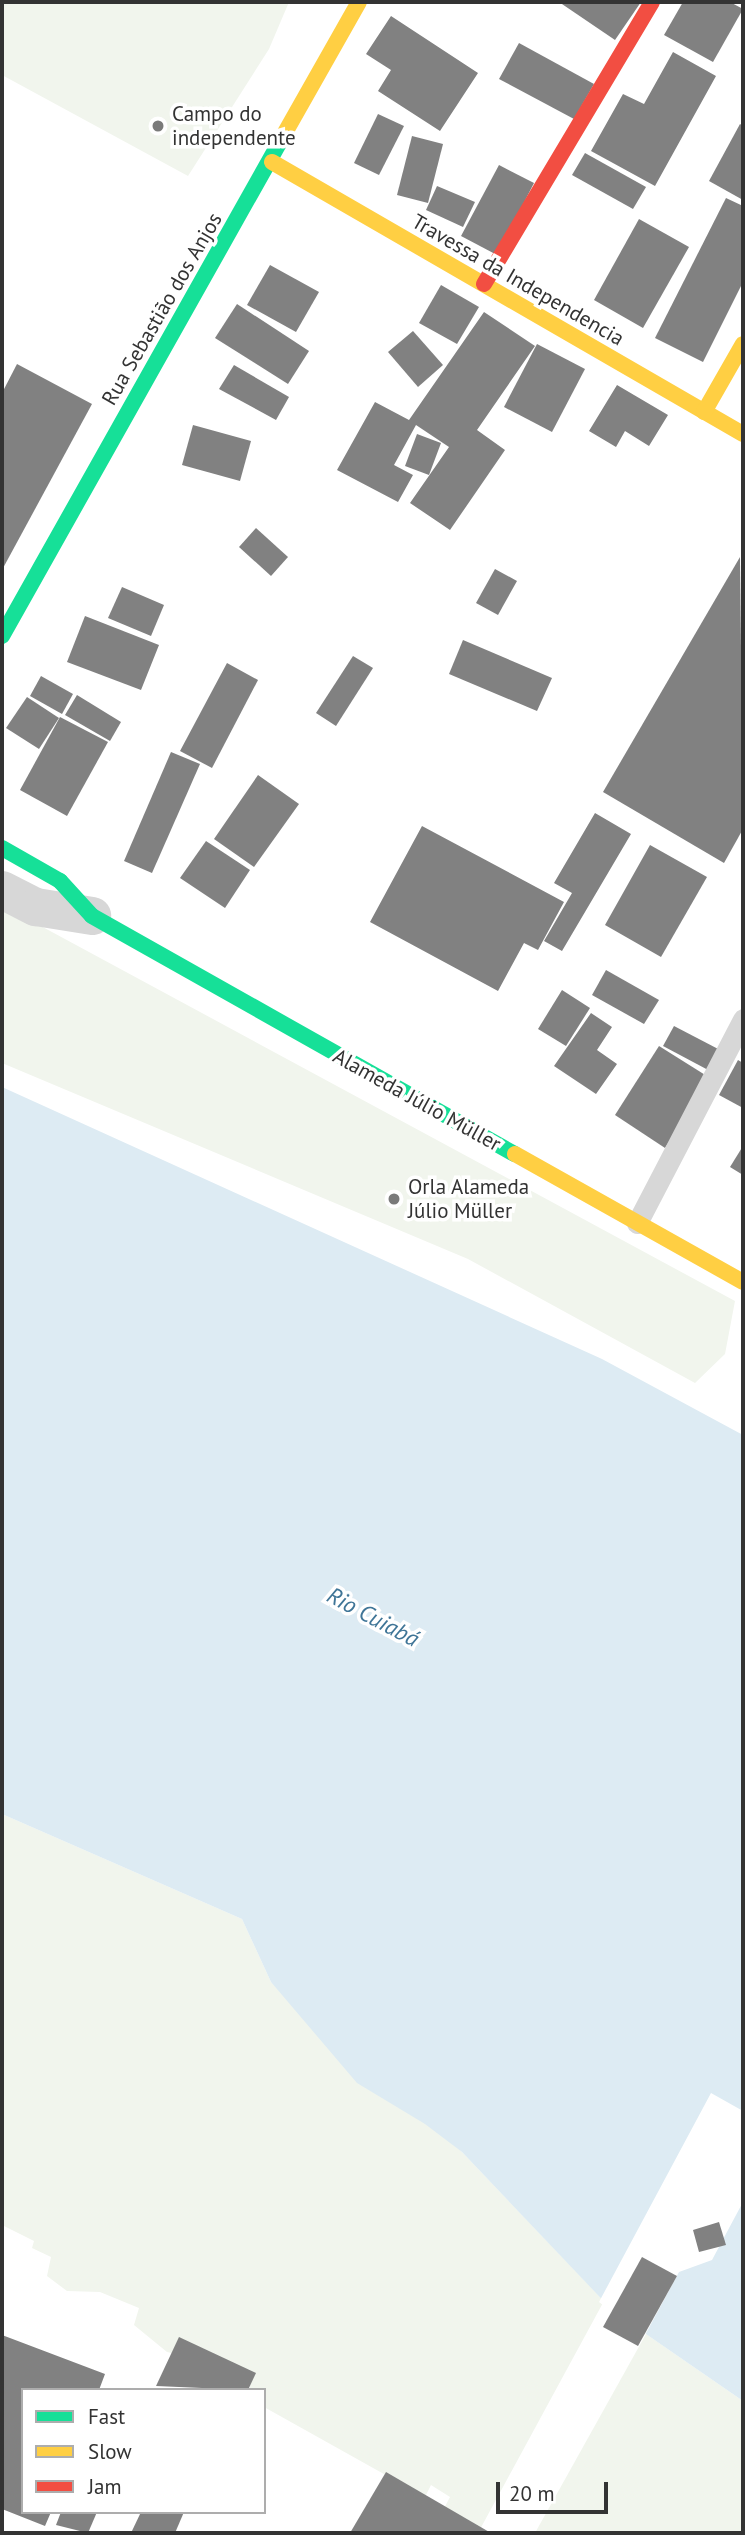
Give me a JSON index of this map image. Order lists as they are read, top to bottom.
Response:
{
  "streets": {
    "main road": ["Travessa da Independencia", "Rua Sebastião dos Anjos", "Alameda Júlio Müller"]
  },
  "crossings": [
    ["Travessa da Independencia", "Rua Sebastião dos Anjos"]
  ],
  "water": ["Rio Cuiabá"],
  "places": ["Campo do independente", "Orla Alameda Júlio Müller"],
  "legend": ["Fast", "Slow", "Jam"],
  "scale_bar": "20 m"
}
